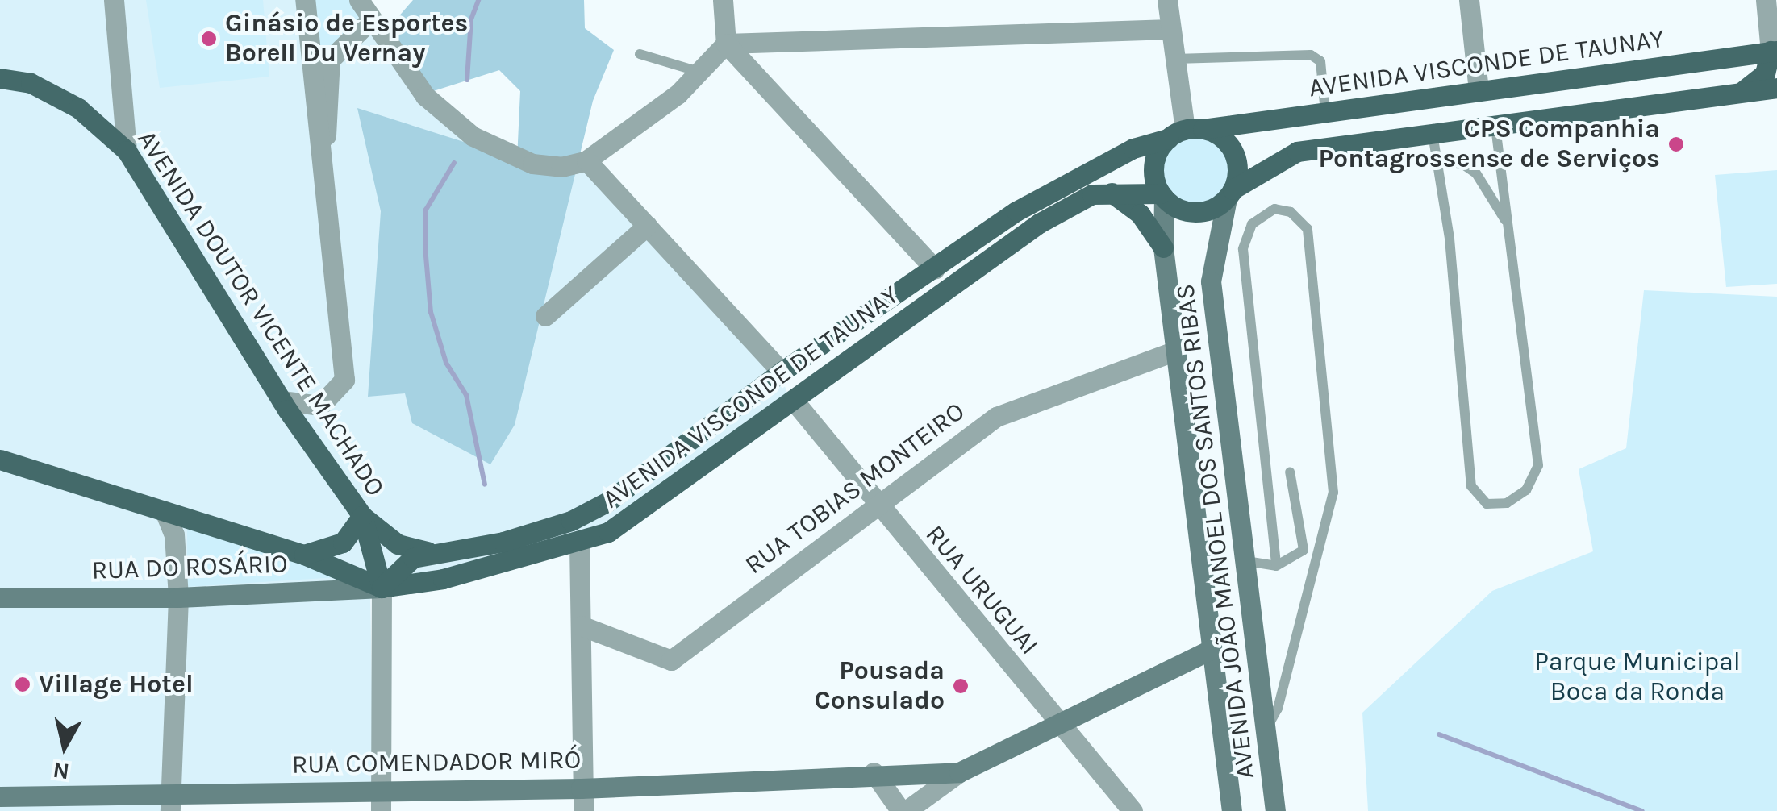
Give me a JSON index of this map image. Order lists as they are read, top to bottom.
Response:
{
  "streets": {
    "main road": [
      "AVENIDA VISCONDE DE TAUNAY",
      "AVENIDA DOUTOR VICENTE MACHADO",
      "AVENIDA JOÃO MANOEL DOS SANTOS RIBAS",
      "RUA DO ROSÁRIO",
      "RUA COMENDADOR MIRÓ"
    ],
    "street": ["RUA TOBIAS MONTEIRO", "RUA URUGUAI"]
  },
  "crossings": [
    ["AVENIDA VISCONDE DE TAUNAY", "AVENIDA DOUTOR VICENTE MACHADO"],
    ["AVENIDA VISCONDE DE TAUNAY", "AVENIDA JOÃO MANOEL DOS SANTOS RIBAS"],
    ["AVENIDA VISCONDE DE TAUNAY", "RUA DO ROSÁRIO"],
    ["AVENIDA VISCONDE DE TAUNAY", "RUA URUGUAI"],
    ["RUA TOBIAS MONTEIRO", "AVENIDA JOÃO MANOEL DOS SANTOS RIBAS"],
    ["RUA TOBIAS MONTEIRO", "RUA URUGUAI"]
  ],
  "parks": ["Parque Municipal Boca da Ronda"],
  "places": [
    "Ginásio de Esportes Borell Du Vernay",
    "CPS Companhia Pontagrossense de Serviços",
    "Village Hotel",
    "Pousada Consulado"
  ],
  "north": "bottom"
}
